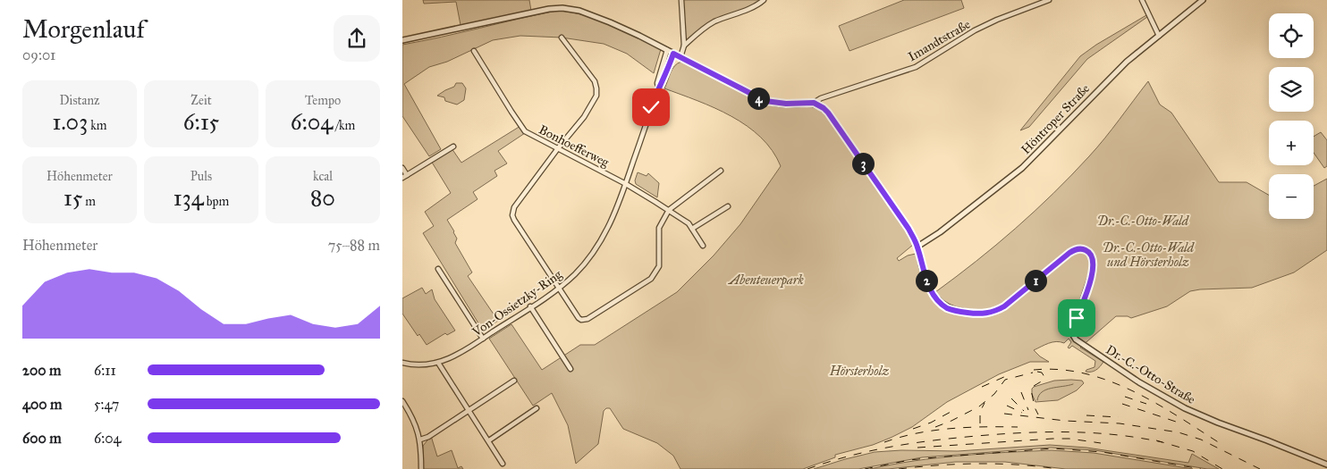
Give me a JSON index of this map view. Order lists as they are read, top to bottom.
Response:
{
  "streets": {
    "street": [
      "Imandtstraße",
      "Höntroper Straße",
      "Bonhoefferweg",
      "Von-Ossietzky-Ring",
      "Dr.-C.-Otto-Straße"
    ]
  },
  "crossings": [
    ["Höntroper Straße", "Dr.-C.-Otto-Straße"],
    ["Bonhoefferweg", "Von-Ossietzky-Ring"]
  ],
  "parks": [
    "Dr.-C.-Otto-Wald",
    "Dr.-C.-Otto-Wald und Hörsterholz",
    "Abenteuerpark",
    "Hörsterholz"
  ],
  "page": {
    "heading": ["Morgenlauf", "09:01"],
    "map_buttons": ["+", "−"],
    "stats": [
      ["Distanz", "1.03 km"],
      ["Zeit", "6:15"],
      ["Tempo", "6:04 /km"],
      ["Höhenmeter", "15 m"],
      ["Puls", "134 bpm"],
      ["kcal", "80"]
    ],
    "pins": [
      "4",
      "3",
      "1",
      "2"
    ],
    "chart": ["Höhenmeter", "75–88 m"],
    "list": [
      {
        "name": "200 m",
        "note": "6:11"
      },
      {
        "name": "400 m",
        "note": "5:47"
      },
      {
        "name": "600 m",
        "note": "6:04"
      }
    ]
  }
}
